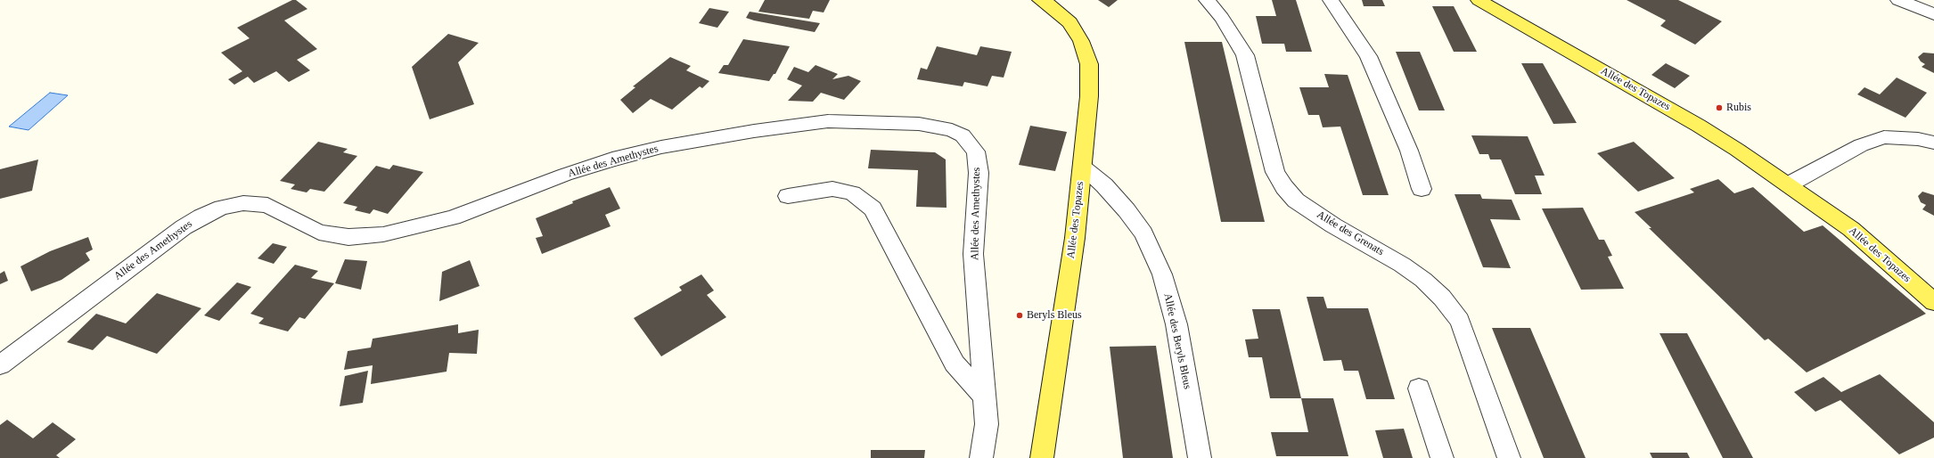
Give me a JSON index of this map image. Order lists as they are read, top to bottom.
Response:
{
  "streets": {
    "main road": ["Allée des Topazes"],
    "street": ["Allée des Amethystes", "Allée des Grenats", "Allée des Beryls Bleus"]
  },
  "crossings": [
    ["Allée des Topazes", "Allée des Beryls Bleus"]
  ],
  "places": ["Rubis", "Beryls Bleus"]
}
